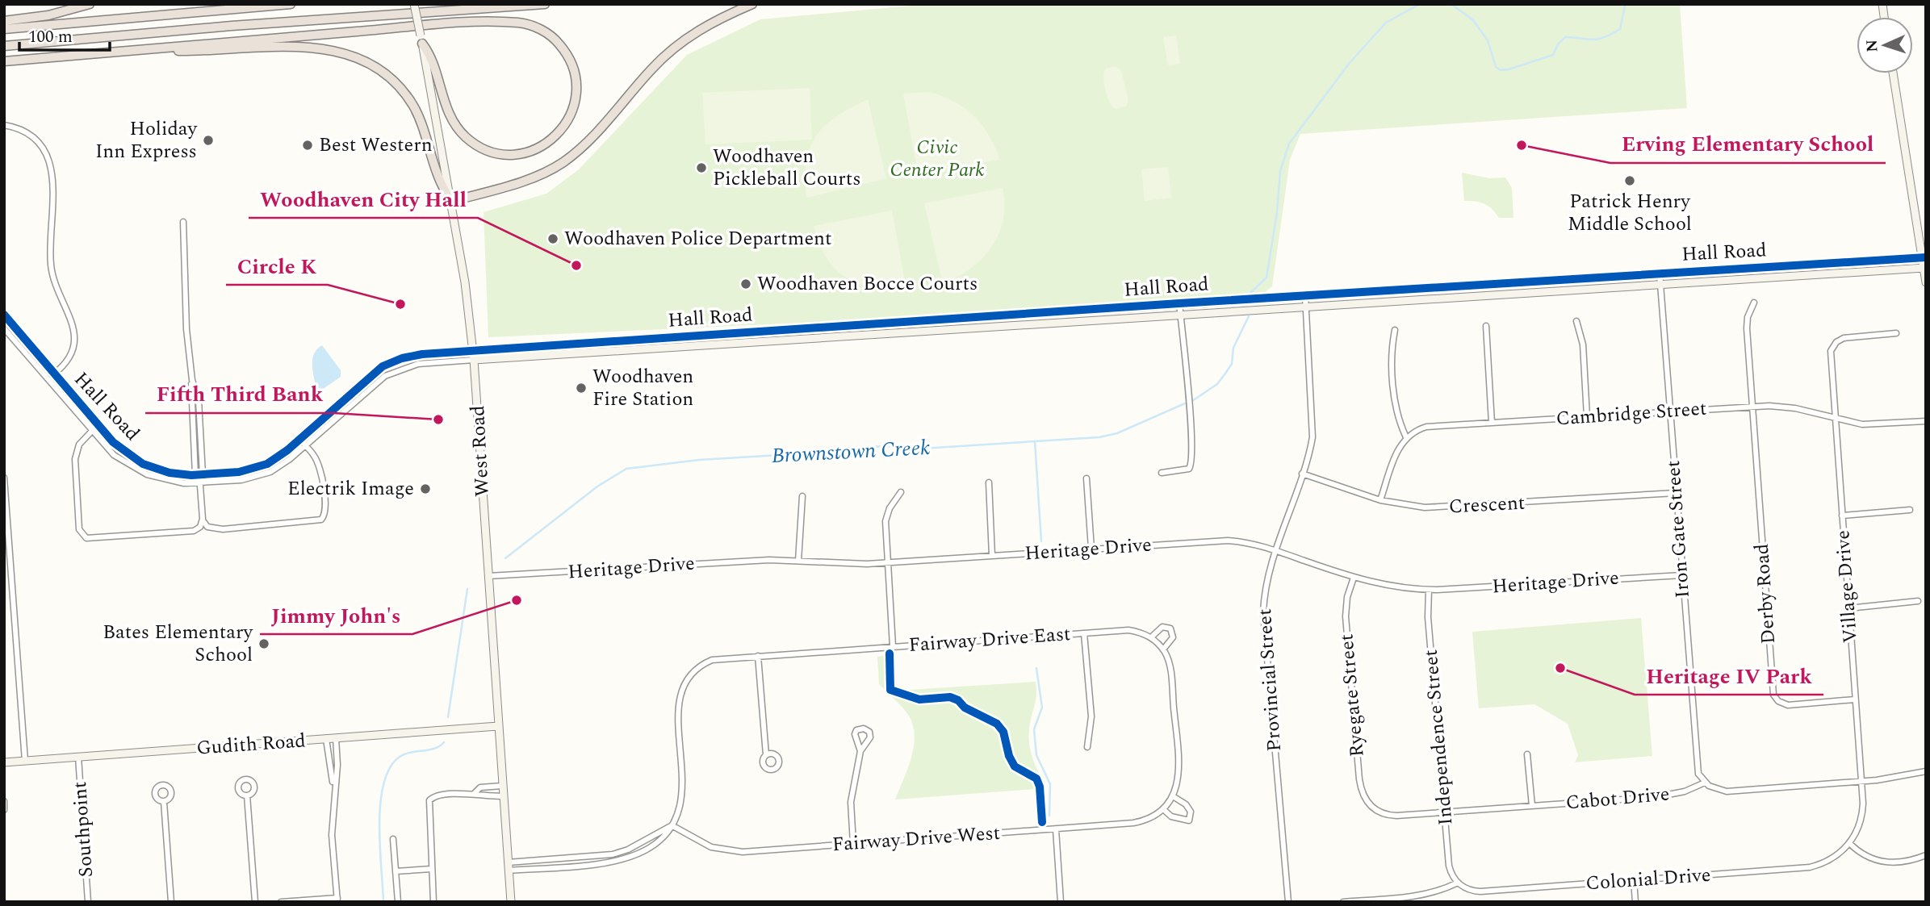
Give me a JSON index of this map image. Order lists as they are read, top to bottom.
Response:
{
  "streets": {
    "street": [
      "Hall Road",
      "Cambridge Street",
      "West Road",
      "Crescent",
      "Iron Gate Street",
      "Heritage Drive",
      "Village Drive",
      "Derby Road",
      "Fairway Drive East",
      "Provincial Street",
      "Ryegate Street",
      "Independence Street",
      "Gudith Road",
      "Cabot Drive",
      "Southpoint",
      "Fairway Drive West",
      "Colonial Drive"
    ]
  },
  "crossings": [
    ["Hall Road", "West Road"],
    ["Hall Road", "Iron Gate Street"],
    ["Hall Road", "Provincial Street"],
    ["Cambridge Street", "Iron Gate Street"],
    ["Cambridge Street", "Village Drive"],
    ["Cambridge Street", "Derby Road"],
    ["West Road", "Heritage Drive"],
    ["West Road", "Gudith Road"],
    ["Crescent", "Iron Gate Street"],
    ["Crescent", "Provincial Street"],
    ["Iron Gate Street", "Heritage Drive"],
    ["Iron Gate Street", "Cabot Drive"],
    ["Heritage Drive", "Provincial Street"],
    ["Heritage Drive", "Ryegate Street"],
    ["Heritage Drive", "Independence Street"],
    ["Village Drive", "Derby Road"],
    ["Village Drive", "Colonial Drive"],
    ["Fairway Drive East", "Fairway Drive West"],
    ["Ryegate Street", "Cabot Drive"],
    ["Independence Street", "Cabot Drive"],
    ["Independence Street", "Colonial Drive"],
    ["Gudith Road", "Southpoint"]
  ],
  "water": ["Brownstown Creek"],
  "parks": ["Civic Center Park"],
  "places": [
    "Holiday Inn Express",
    "Best Western",
    "Erving Elementary School",
    "Woodhaven Pickleball Courts",
    "Patrick Henry Middle School",
    "Woodhaven Police Department",
    "Woodhaven City Hall",
    "Woodhaven Bocce Courts",
    "Circle K",
    "Woodhaven Fire Station",
    "Fifth Third Bank",
    "Electrik Image",
    "Jimmy John's",
    "Bates Elementary School",
    "Heritage IV Park"
  ],
  "scale_bar": "100 m",
  "north": "left"
}
